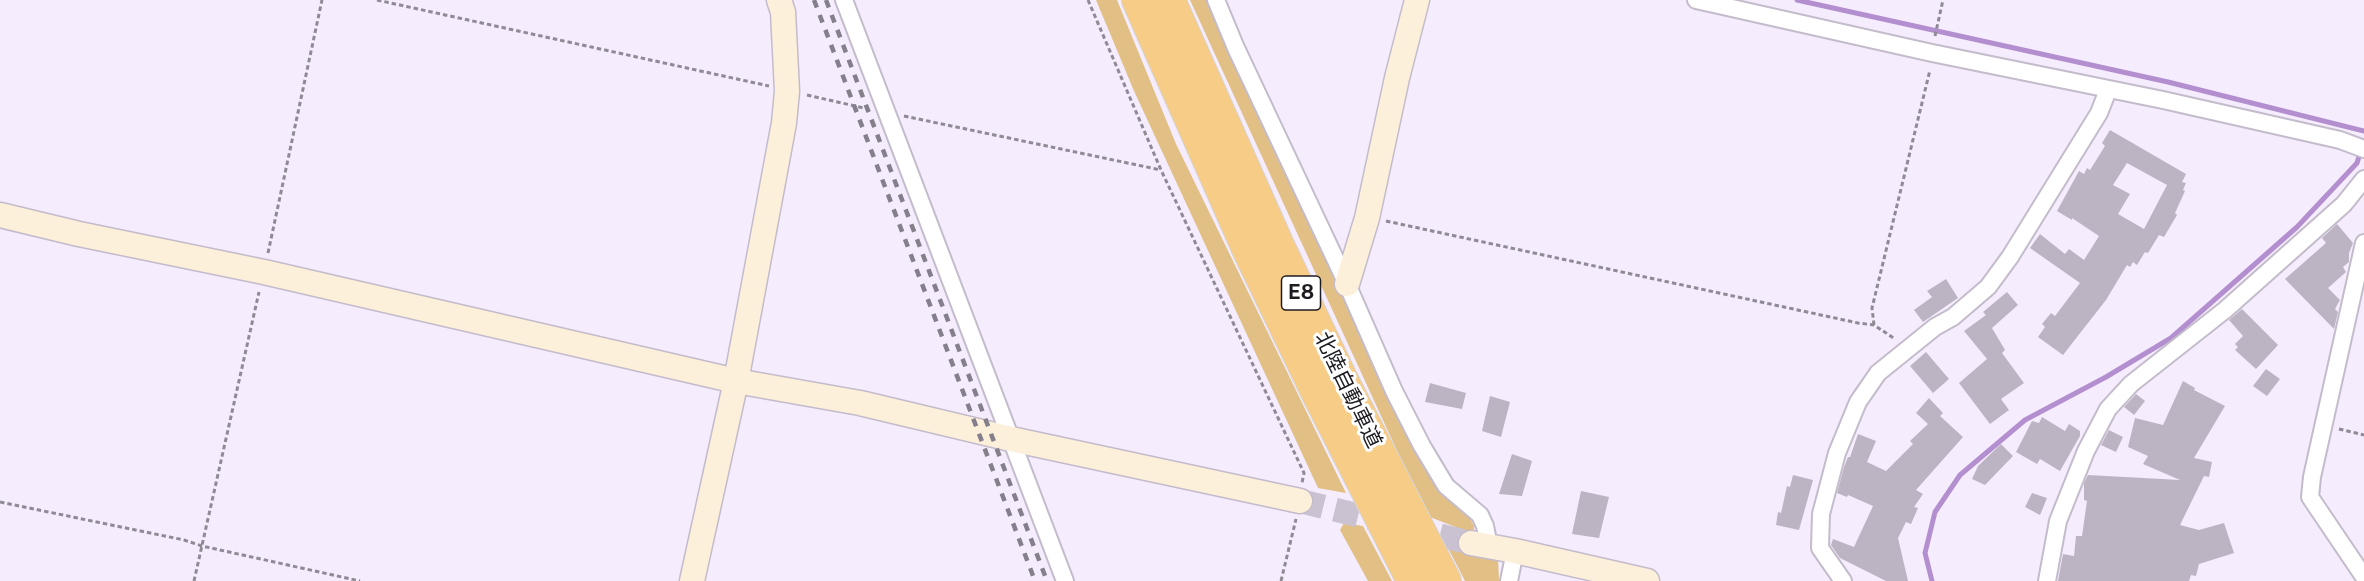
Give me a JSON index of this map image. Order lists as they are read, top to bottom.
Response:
{
  "streets": {
    "highway": ["E8", "北陸自動車道"]
  }
}
